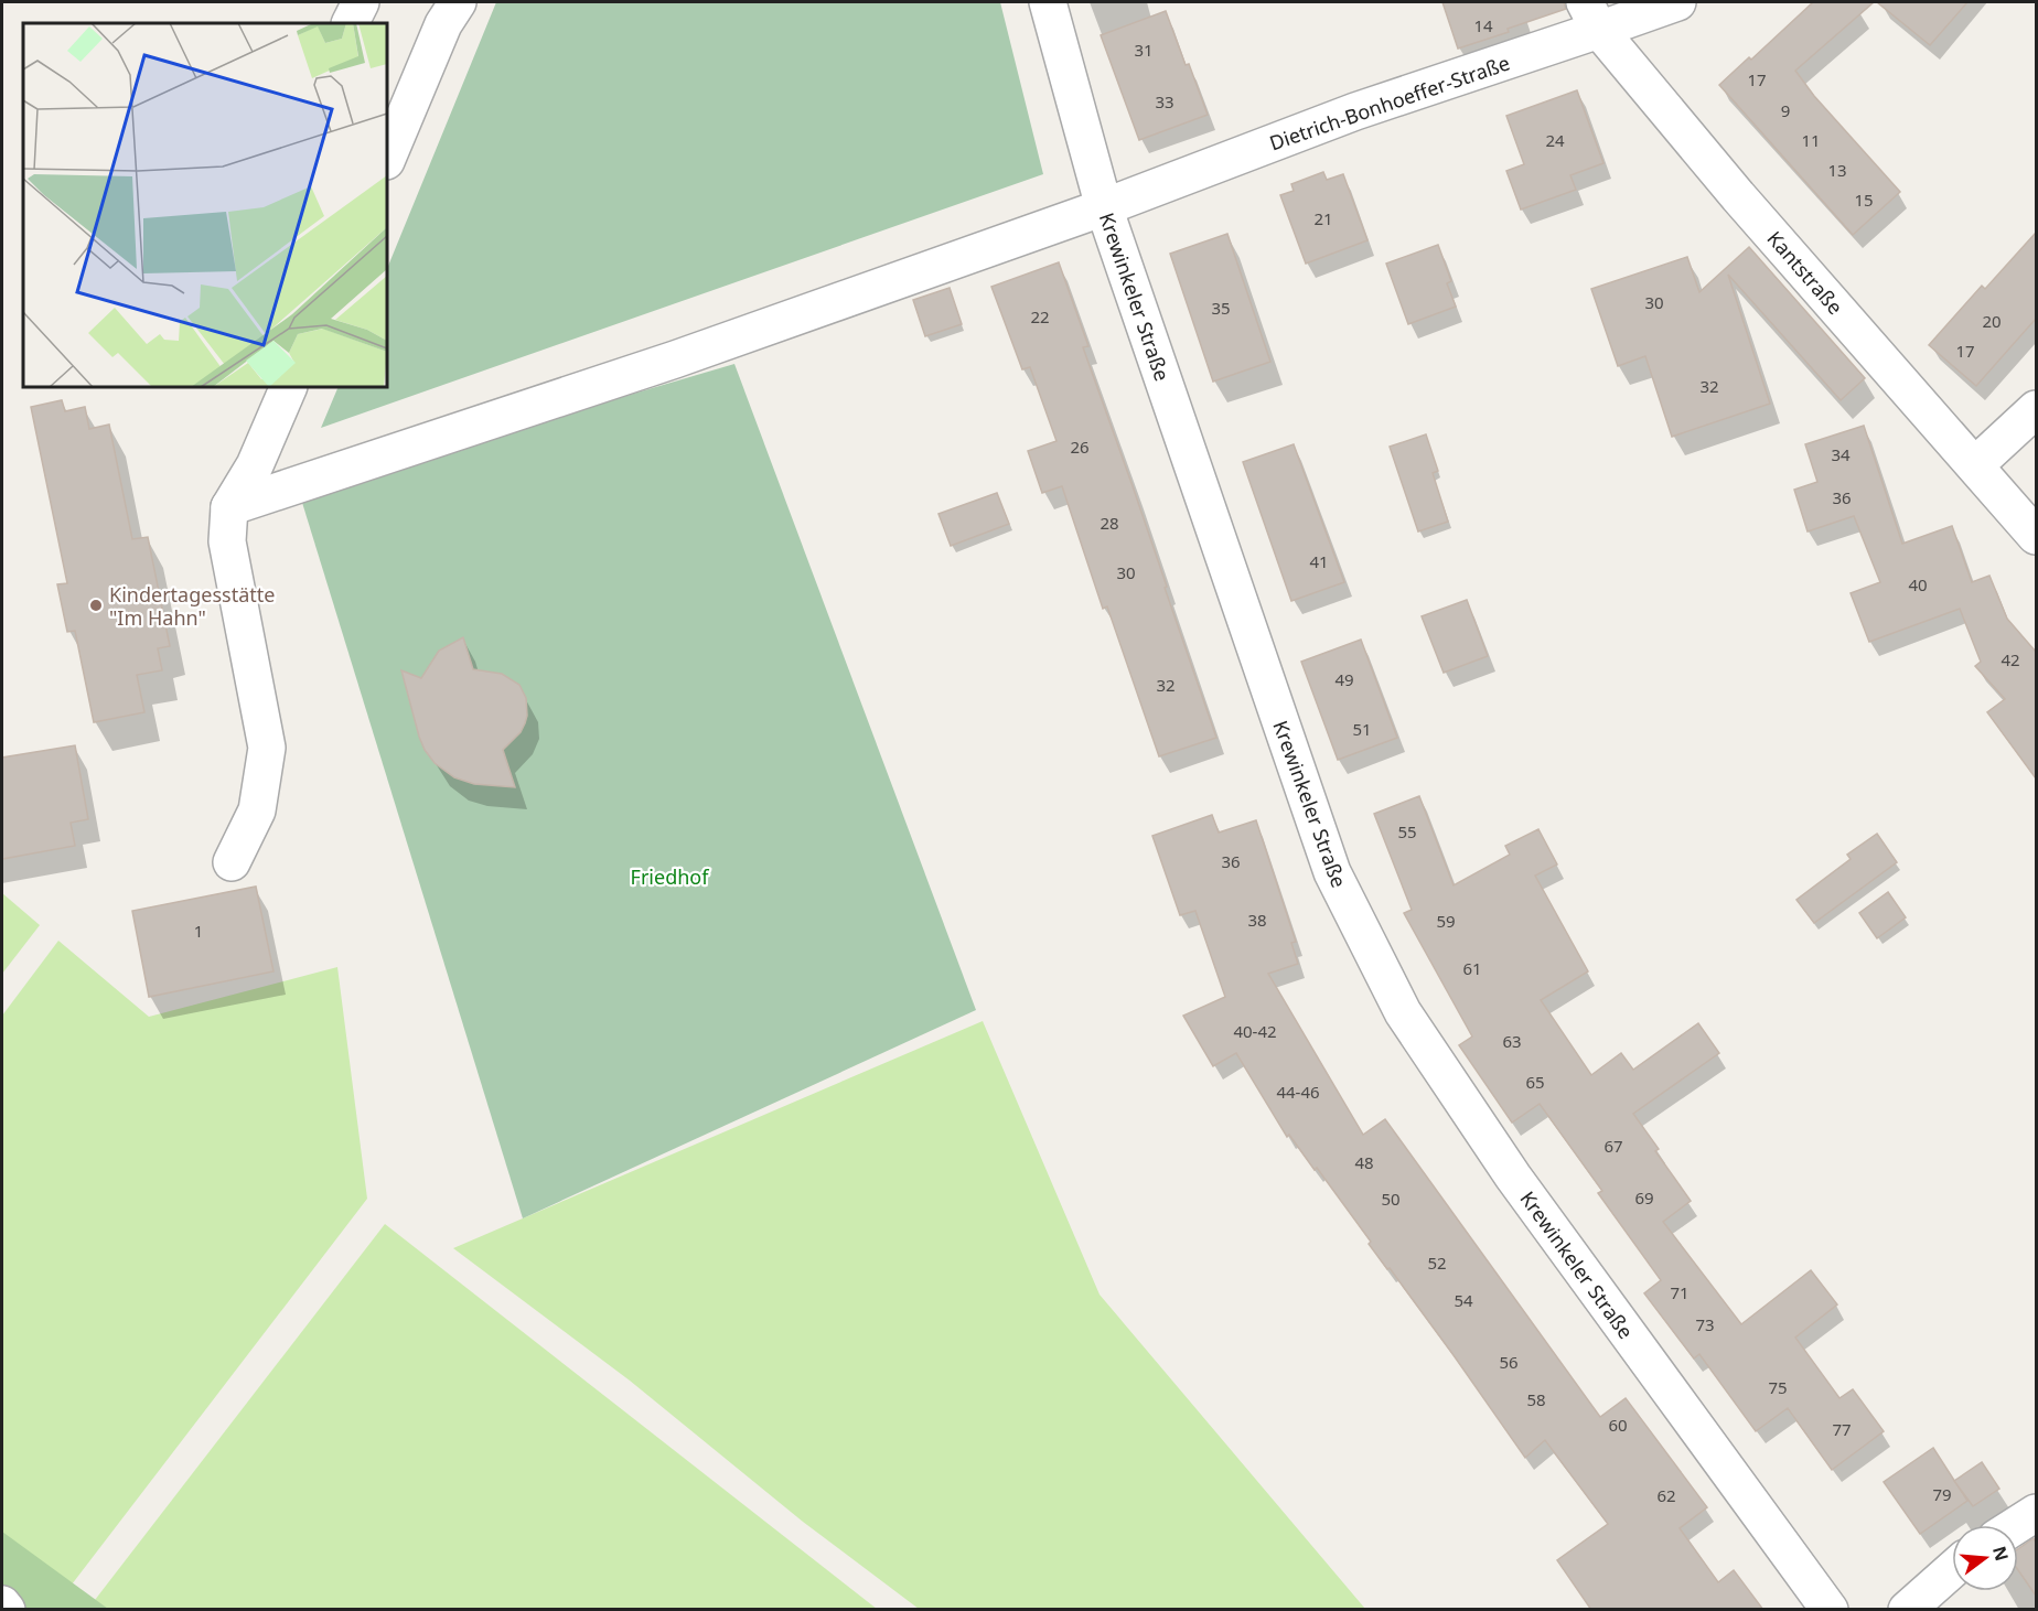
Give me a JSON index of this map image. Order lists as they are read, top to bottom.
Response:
{
  "streets": {
    "street": ["Dietrich-Bonhoeffer-Straße", "Kantstraße", "Krewinkeler Straße"]
  },
  "crossings": [
    ["Dietrich-Bonhoeffer-Straße", "Kantstraße"],
    ["Dietrich-Bonhoeffer-Straße", "Krewinkeler Straße"]
  ],
  "parks": ["Friedhof"],
  "places": ["Kindertagesstätte \"Im Hahn\""],
  "house_numbers": [
    "14",
    "31",
    "17",
    "33",
    "9",
    "24",
    "11",
    "13",
    "15",
    "21",
    "30",
    "35",
    "22",
    "20",
    "17",
    "32",
    "26",
    "34",
    "36",
    "28",
    "41",
    "30",
    "40",
    "42",
    "49",
    "32",
    "51",
    "55",
    "36",
    "38",
    "59",
    "1",
    "61",
    "40-42",
    "63",
    "65",
    "44-46",
    "67",
    "48",
    "69",
    "50",
    "52",
    "71",
    "54",
    "73",
    "56",
    "75",
    "58",
    "60",
    "77",
    "79",
    "62"
  ],
  "north": "right"
}
